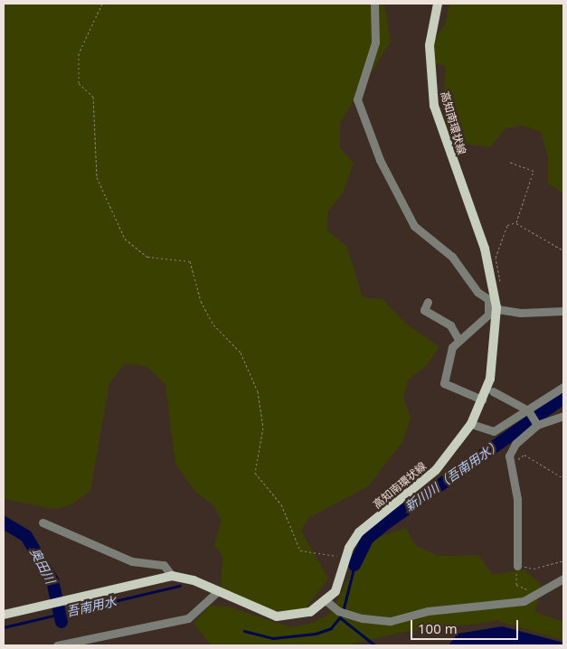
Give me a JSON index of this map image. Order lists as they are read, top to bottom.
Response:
{
  "streets": {
    "main road": ["高知南環状線"]
  },
  "water": ["新川川（吾南用水）", "奥田川", "吾南用水"],
  "scale_bar": "100 m"
}
